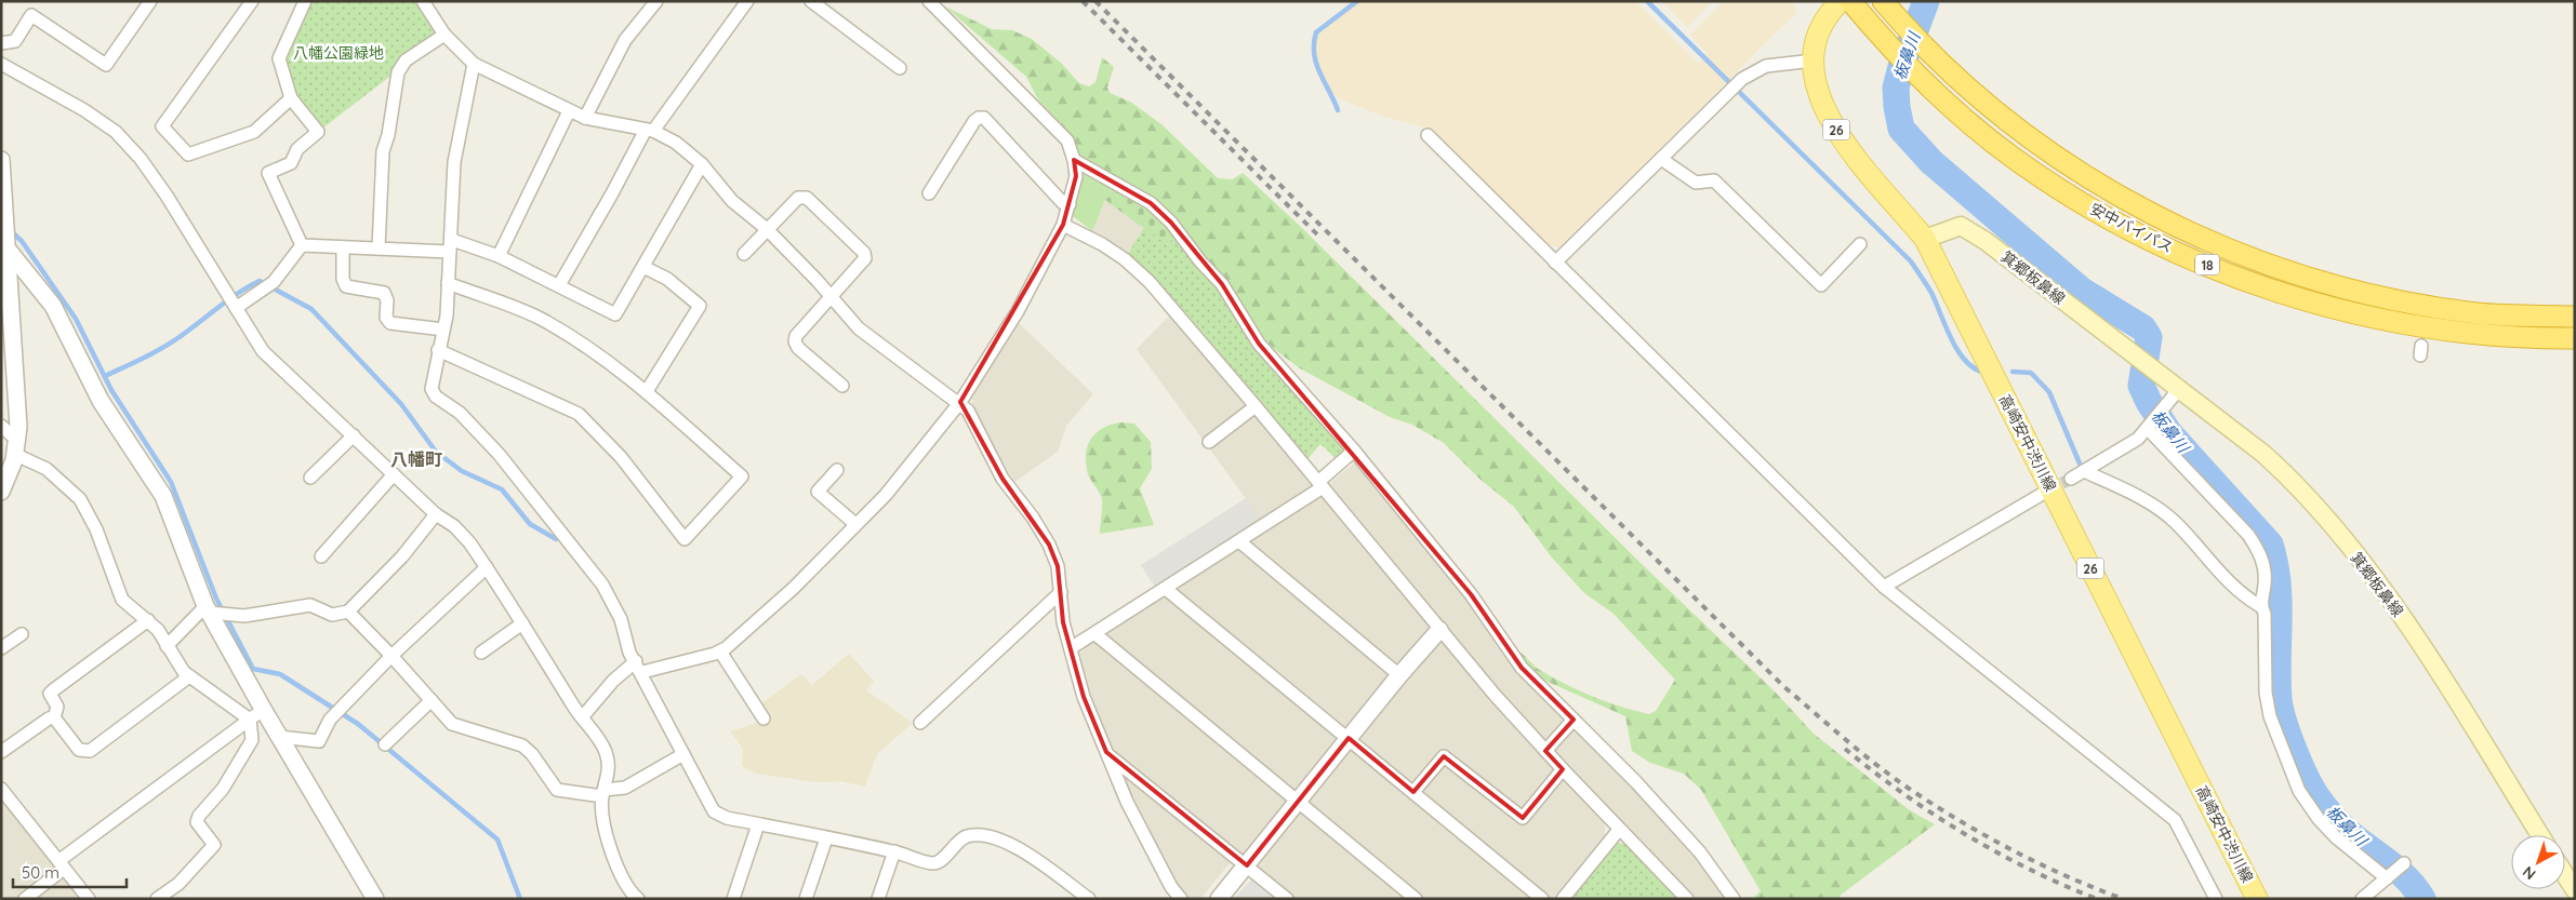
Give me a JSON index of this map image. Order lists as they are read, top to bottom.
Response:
{
  "streets": {
    "highway": ["安中バイパス", "18"],
    "main road": ["26", "箕郷板鼻線", "高崎安中渋川線"]
  },
  "crossings": [
    ["箕郷板鼻線", "高崎安中渋川線"]
  ],
  "districts": ["八幡町"],
  "water": ["板鼻川"],
  "parks": ["八幡公園緑地"],
  "scale_bar": "50 m",
  "north": "bottom left"
}
